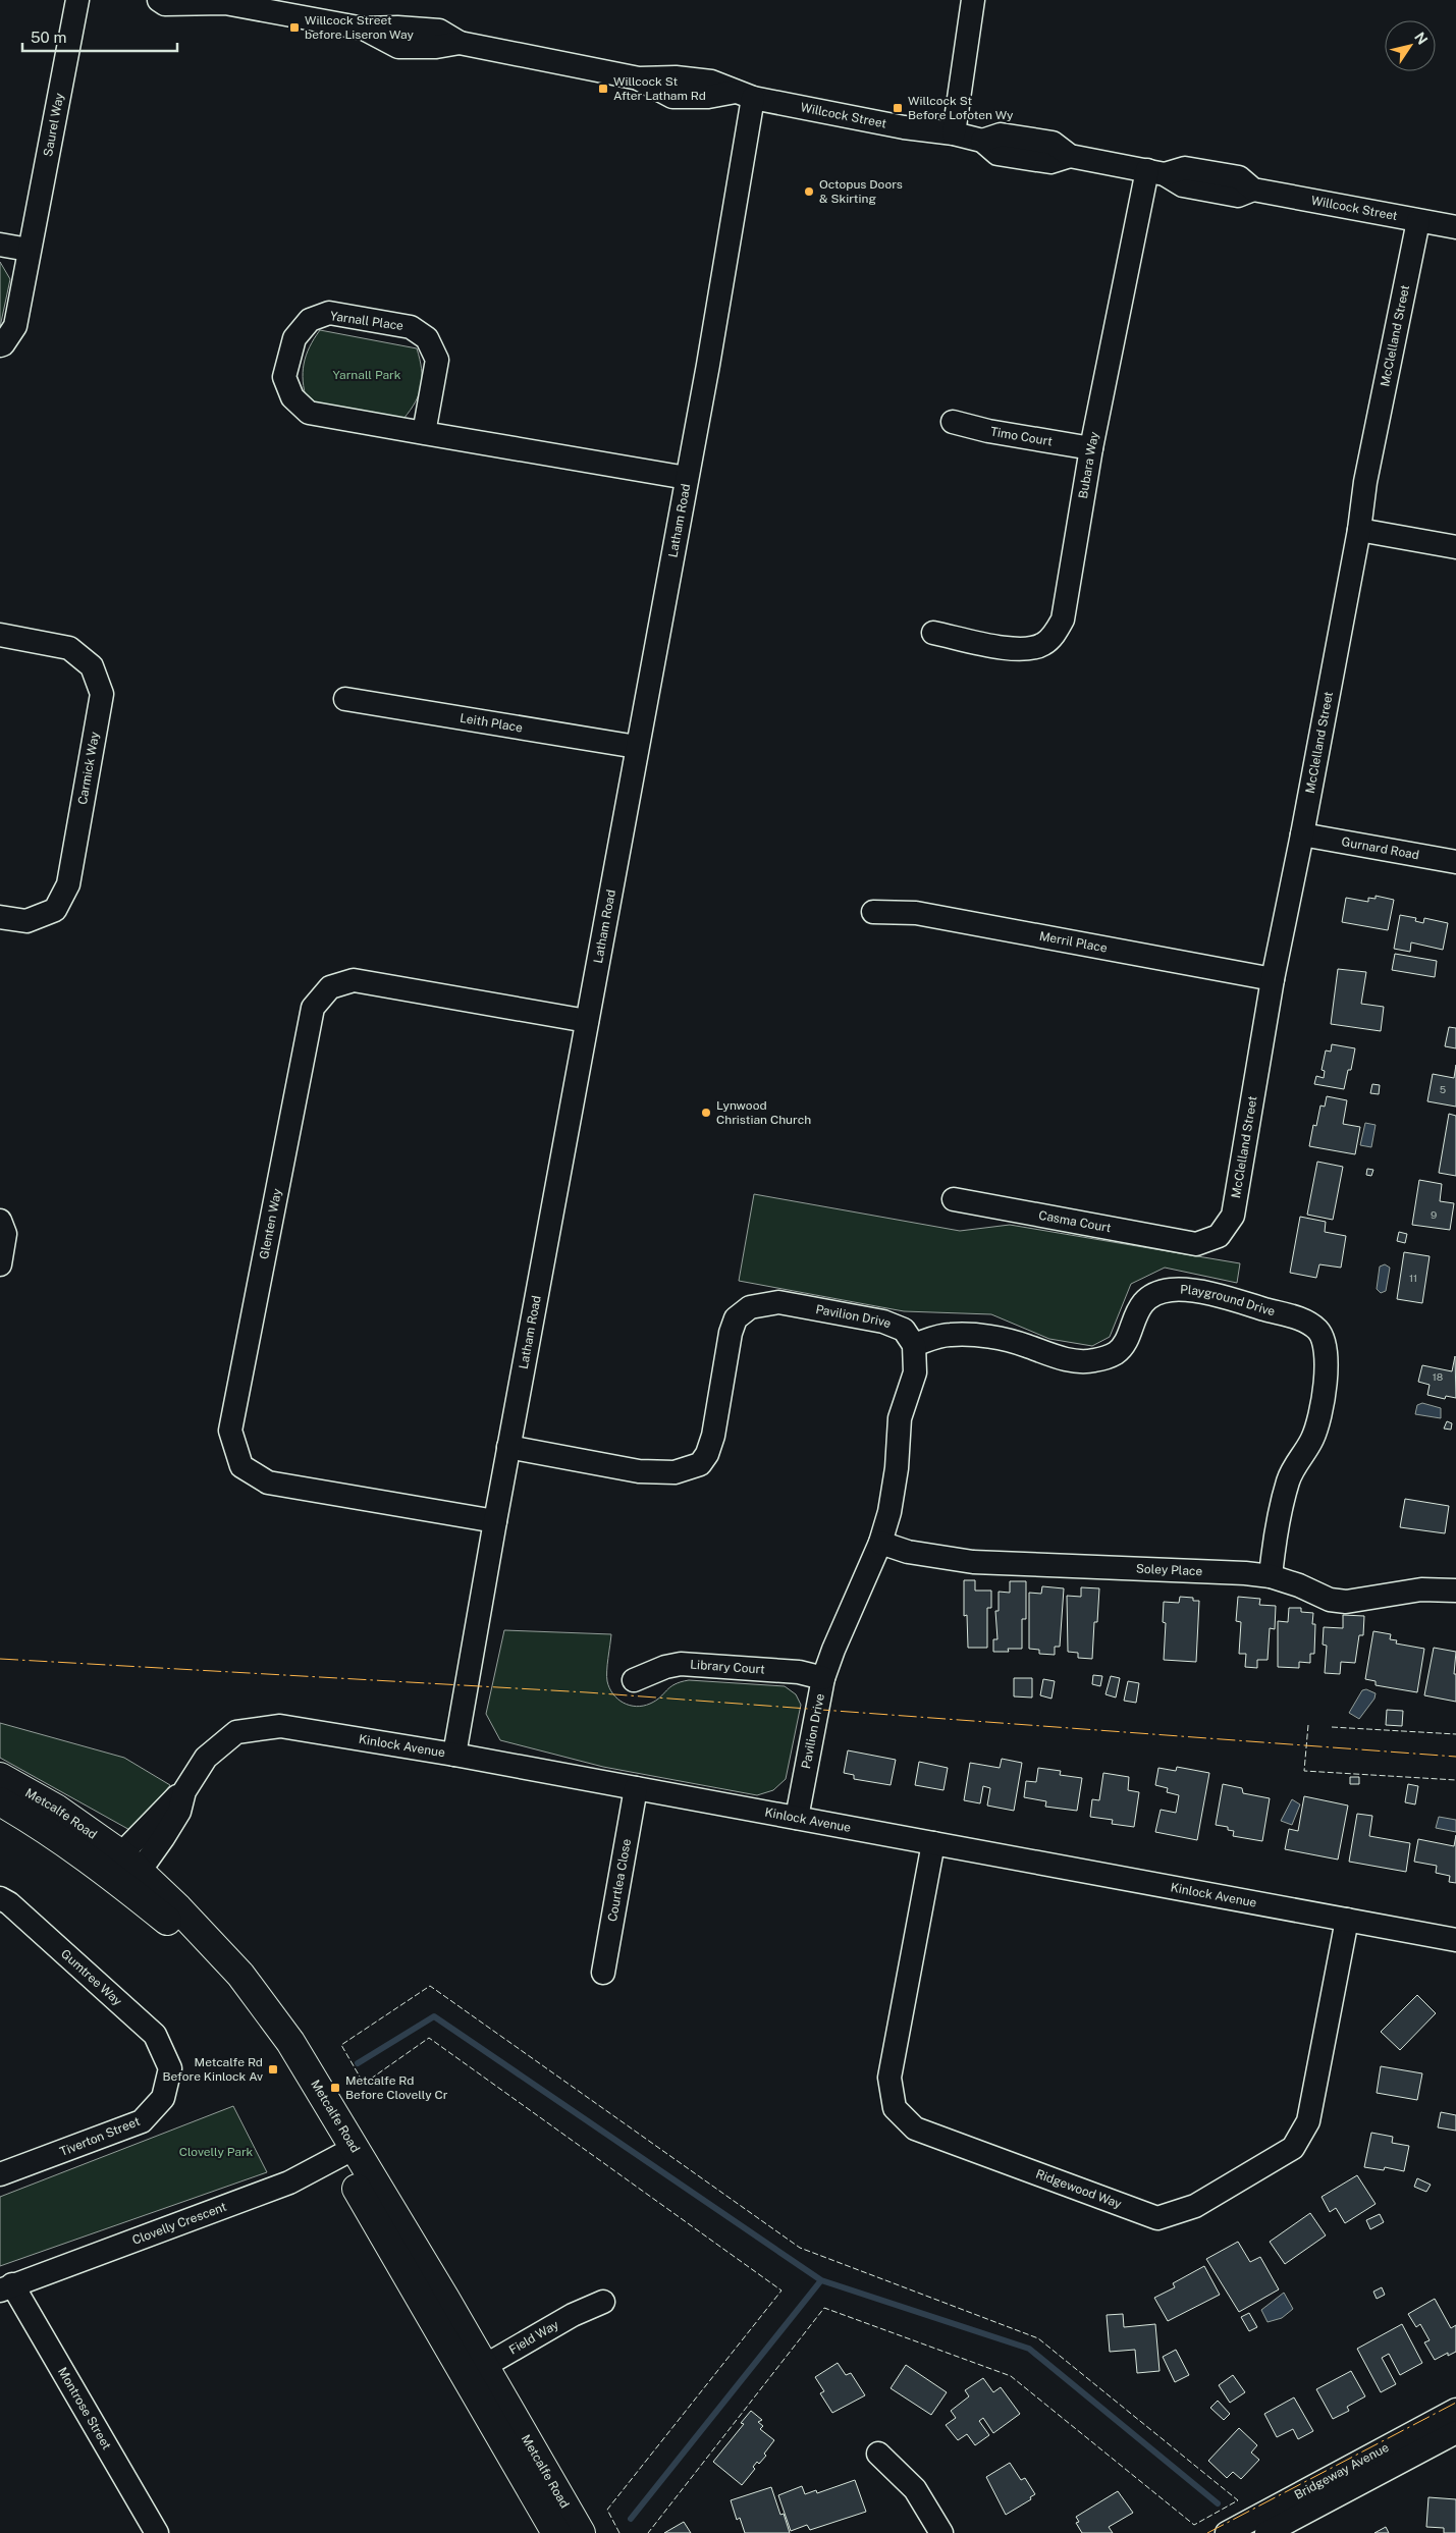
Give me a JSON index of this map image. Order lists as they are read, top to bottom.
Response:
{
  "streets": {
    "main road": ["Metcalfe Road"],
    "street": [
      "Willcock Street",
      "Saurel Way",
      "Yarnall Place",
      "McClelland Street",
      "Timo Court",
      "Bubara Way",
      "Latham Road",
      "Leith Place",
      "Carmick Way",
      "Gurnard Road",
      "Merril Place",
      "Casma Court",
      "Glenten Way",
      "Playground Drive",
      "Pavilion Drive",
      "Soley Place",
      "Library Court",
      "Kinlock Avenue",
      "Courtlea Close",
      "Gumtree Way",
      "Tiverton Street",
      "Ridgewood Way",
      "Clovelly Crescent",
      "Field Way",
      "Montrose Street",
      "Bridgeway Avenue"
    ]
  },
  "crossings": [
    ["Willcock Street", "McClelland Street"],
    ["Willcock Street", "Bubara Way"],
    ["Willcock Street", "Latham Road"],
    ["Yarnall Place", "Latham Road"],
    ["McClelland Street", "Gurnard Road"],
    ["McClelland Street", "Merril Place"],
    ["McClelland Street", "Casma Court"],
    ["Timo Court", "Bubara Way"],
    ["Latham Road", "Leith Place"],
    ["Latham Road", "Glenten Way"],
    ["Latham Road", "Pavilion Drive"],
    ["Latham Road", "Kinlock Avenue"],
    ["Playground Drive", "Pavilion Drive"],
    ["Playground Drive", "Soley Place"],
    ["Pavilion Drive", "Soley Place"],
    ["Pavilion Drive", "Library Court"],
    ["Pavilion Drive", "Kinlock Avenue"],
    ["Kinlock Avenue", "Metcalfe Road"],
    ["Kinlock Avenue", "Courtlea Close"],
    ["Kinlock Avenue", "Ridgewood Way"],
    ["Metcalfe Road", "Clovelly Crescent"],
    ["Metcalfe Road", "Field Way"],
    ["Gumtree Way", "Tiverton Street"],
    ["Clovelly Crescent", "Montrose Street"]
  ],
  "parks": ["Yarnall Park", "Clovelly Park"],
  "places": {
    "transit": [
      "Willcock Street before Liseron Way",
      "Willcock St After Latham Rd",
      "Willcock St Before Lofoten Wy",
      "Metcalfe Rd Before Kinlock Av",
      "Metcalfe Rd Before Clovelly Cr"
    ],
    "other": ["Octopus Doors & Skirting", "Lynwood Christian Church"]
  },
  "house_numbers": [
    "5",
    "9",
    "11",
    "18"
  ],
  "scale_bar": "50 m",
  "north": "top right"
}
